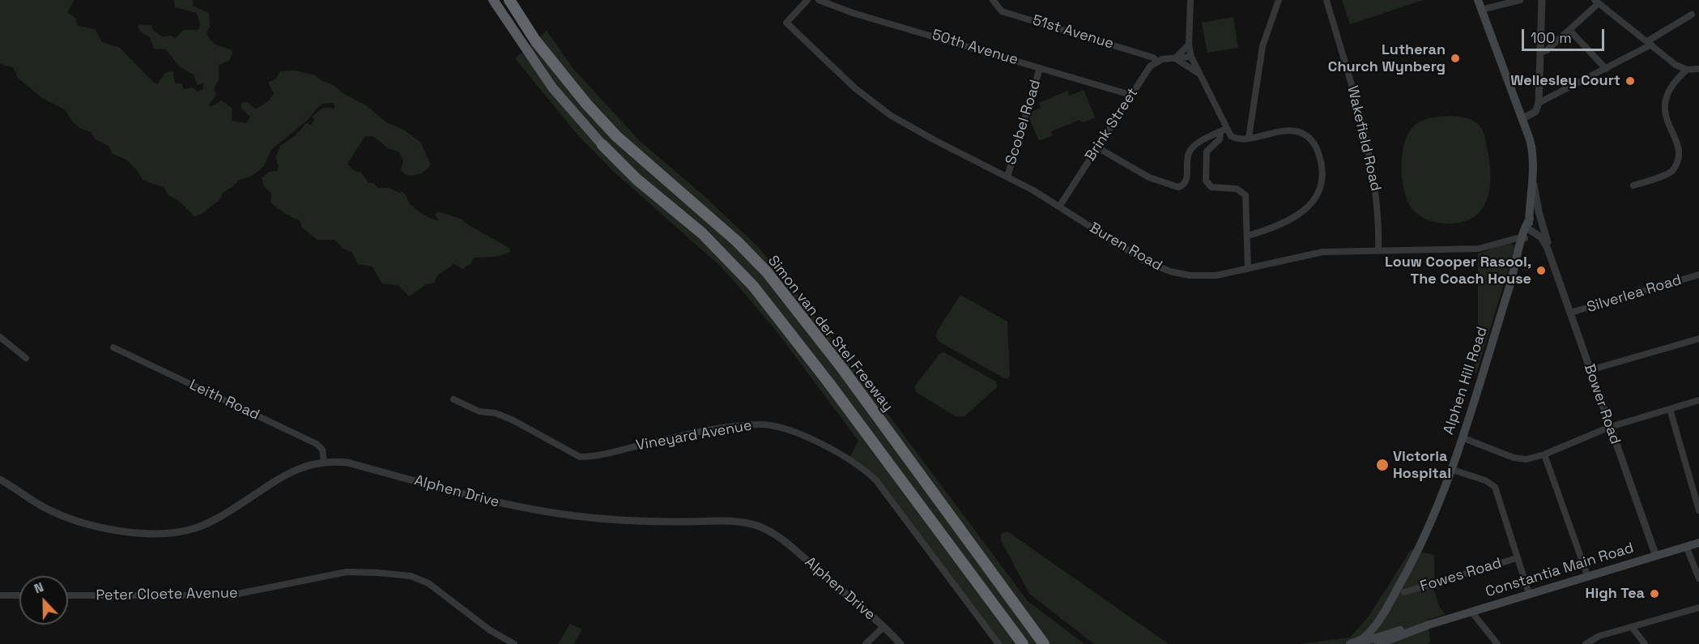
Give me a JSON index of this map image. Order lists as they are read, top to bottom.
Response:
{
  "streets": {
    "highway": ["Simon van der Stel Freeway"],
    "main road": ["Alphen Hill Road", "Constantia Main Road"],
    "street": [
      "51st Avenue",
      "50th Avenue",
      "Scobel Road",
      "Brink Street",
      "Wakefield Road",
      "Buren Road",
      "Silverlea Road",
      "Leith Road",
      "Bower Road",
      "Vineyard Avenue",
      "Alphen Drive",
      "Fowes Road",
      "Peter Cloete Avenue"
    ]
  },
  "crossings": [
    ["51st Avenue", "Brink Street"],
    ["50th Avenue", "Scobel Road"],
    ["50th Avenue", "Brink Street"],
    ["Scobel Road", "Buren Road"],
    ["Brink Street", "Buren Road"],
    ["Wakefield Road", "Buren Road"],
    ["Buren Road", "Alphen Hill Road"],
    ["Silverlea Road", "Bower Road"],
    ["Alphen Hill Road", "Bower Road"],
    ["Alphen Hill Road", "Constantia Main Road"],
    ["Leith Road", "Alphen Drive"],
    ["Bower Road", "Constantia Main Road"]
  ],
  "places": [
    "Lutheran Church Wynberg",
    "Wellesley Court",
    "Louw Cooper Rasool, The Coach House",
    "Victoria Hospital",
    "High Tea"
  ],
  "scale_bar": "100 m",
  "north": "top"
}
